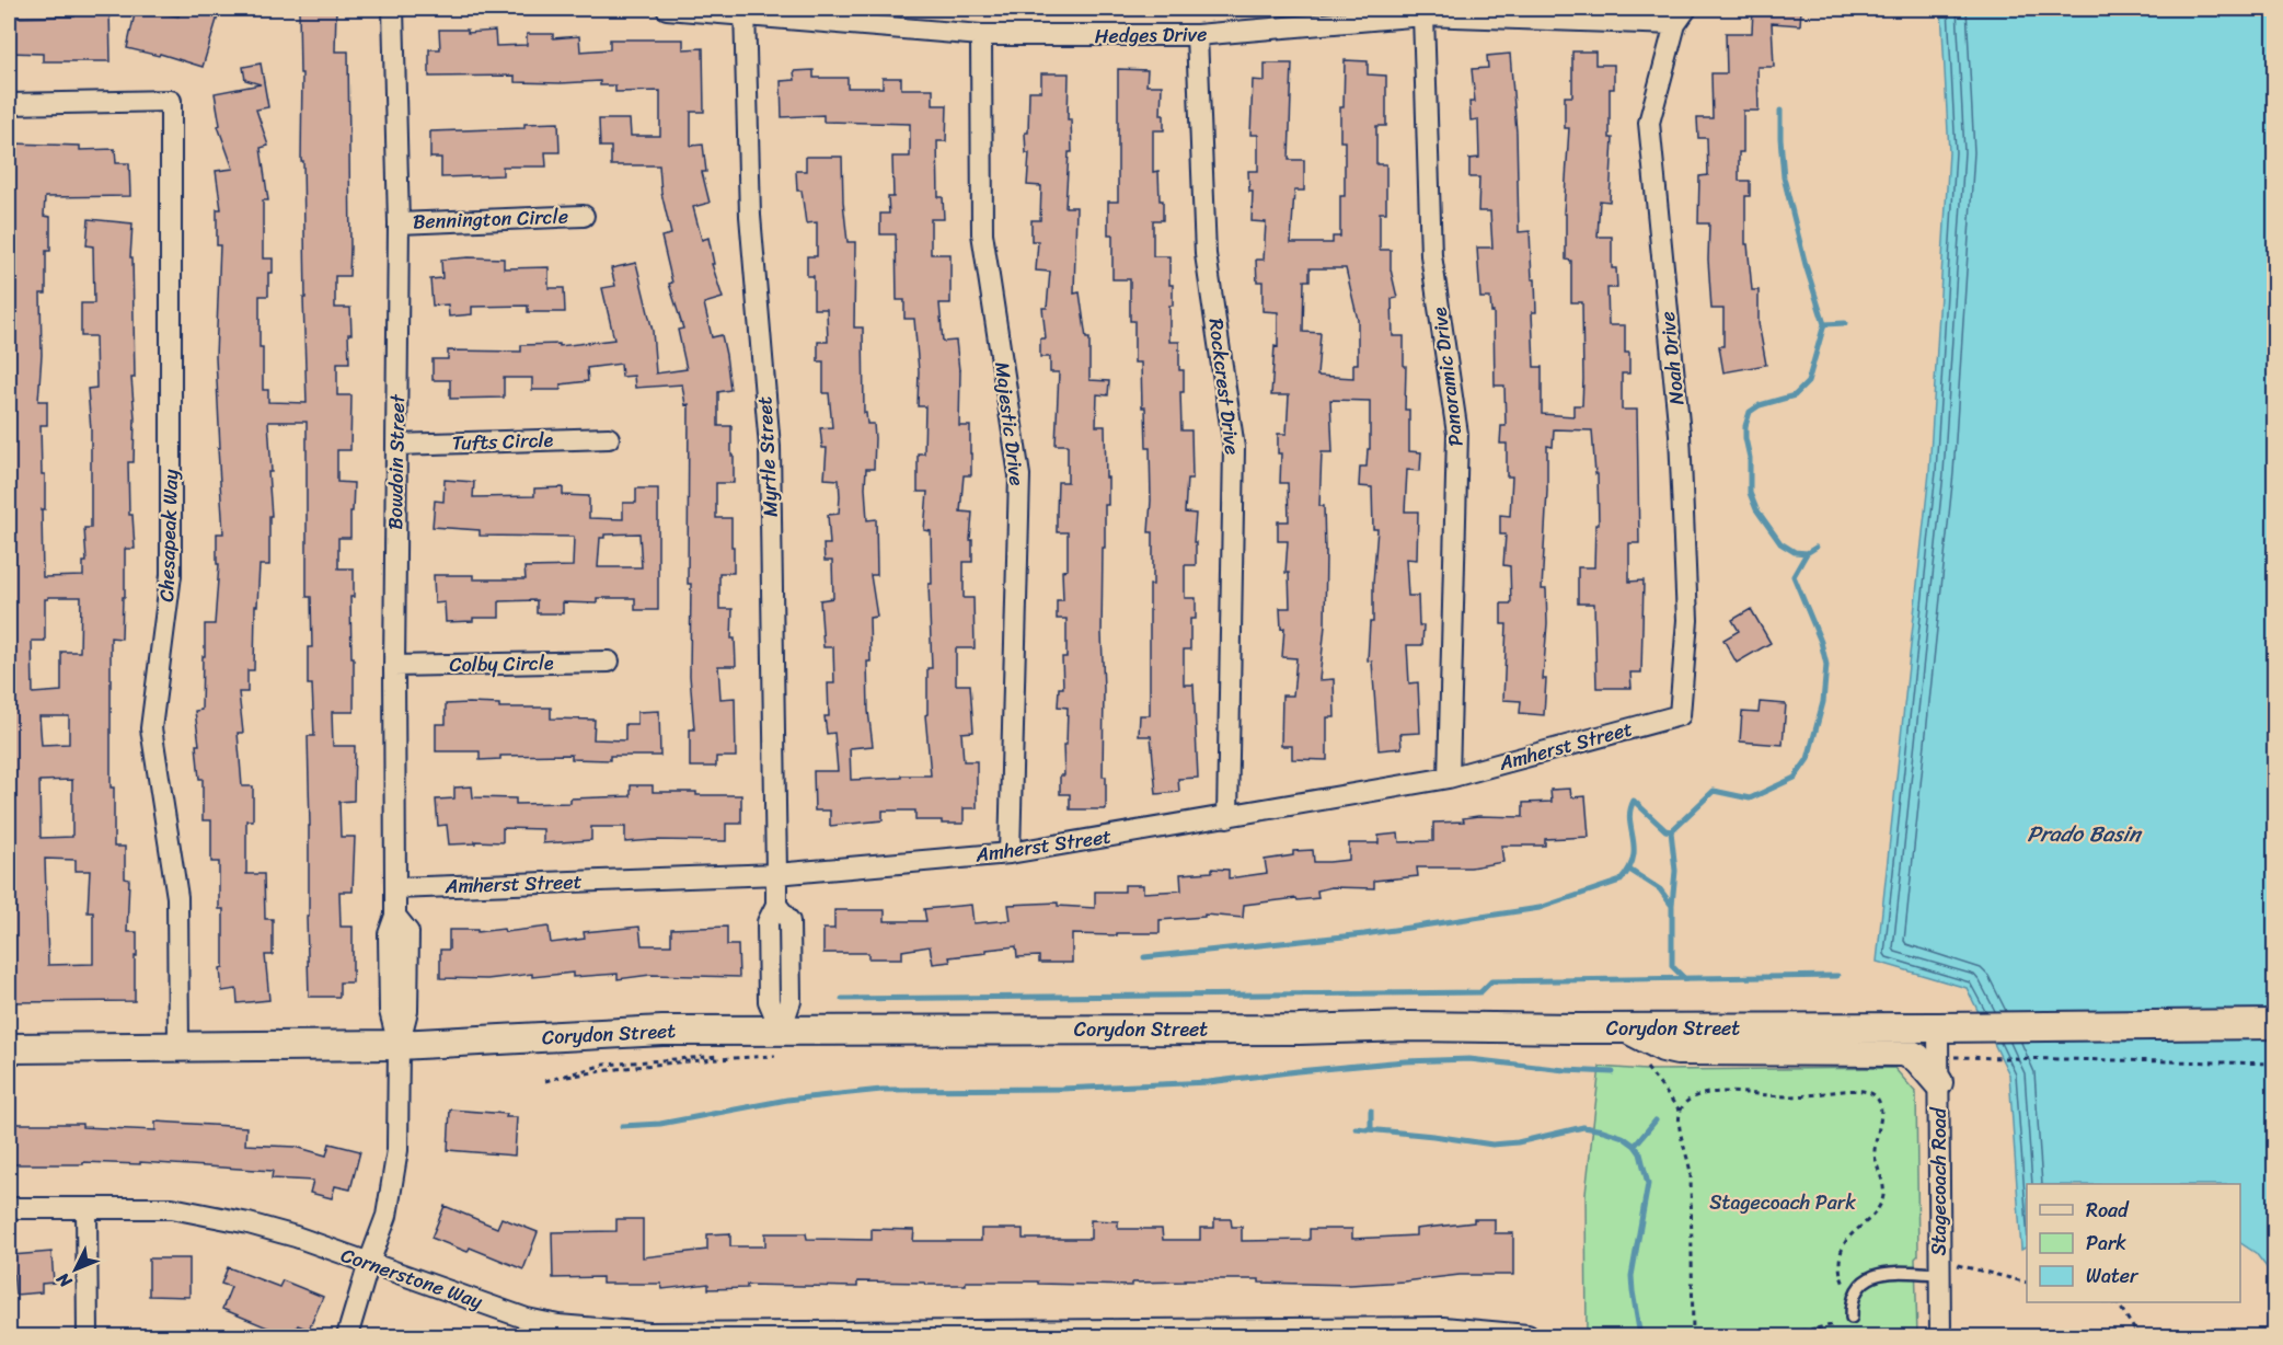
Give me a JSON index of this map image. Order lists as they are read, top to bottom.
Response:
{
  "streets": {
    "main road": ["Corydon Street"],
    "street": [
      "Hedges Drive",
      "Bennington Circle",
      "Noah Drive",
      "Panoramic Drive",
      "Rockcrest Drive",
      "Majestic Drive",
      "Tufts Circle",
      "Myrtle Street",
      "Bowdoin Street",
      "Chesapeak Way",
      "Colby Circle",
      "Amherst Street",
      "Stagecoach Road",
      "Cornerstone Way"
    ]
  },
  "crossings": [
    ["Hedges Drive", "Noah Drive"],
    ["Hedges Drive", "Panoramic Drive"],
    ["Hedges Drive", "Rockcrest Drive"],
    ["Hedges Drive", "Majestic Drive"],
    ["Hedges Drive", "Myrtle Street"],
    ["Bennington Circle", "Bowdoin Street"],
    ["Noah Drive", "Amherst Street"],
    ["Panoramic Drive", "Amherst Street"],
    ["Rockcrest Drive", "Amherst Street"],
    ["Majestic Drive", "Amherst Street"],
    ["Tufts Circle", "Bowdoin Street"],
    ["Myrtle Street", "Amherst Street"],
    ["Myrtle Street", "Corydon Street"],
    ["Bowdoin Street", "Colby Circle"],
    ["Bowdoin Street", "Amherst Street"],
    ["Bowdoin Street", "Corydon Street"],
    ["Bowdoin Street", "Cornerstone Way"],
    ["Chesapeak Way", "Corydon Street"],
    ["Corydon Street", "Stagecoach Road"]
  ],
  "water": ["Prado Basin"],
  "parks": ["Stagecoach Park"],
  "legend": ["Road", "Park", "Water"],
  "north": "bottom left"
}
